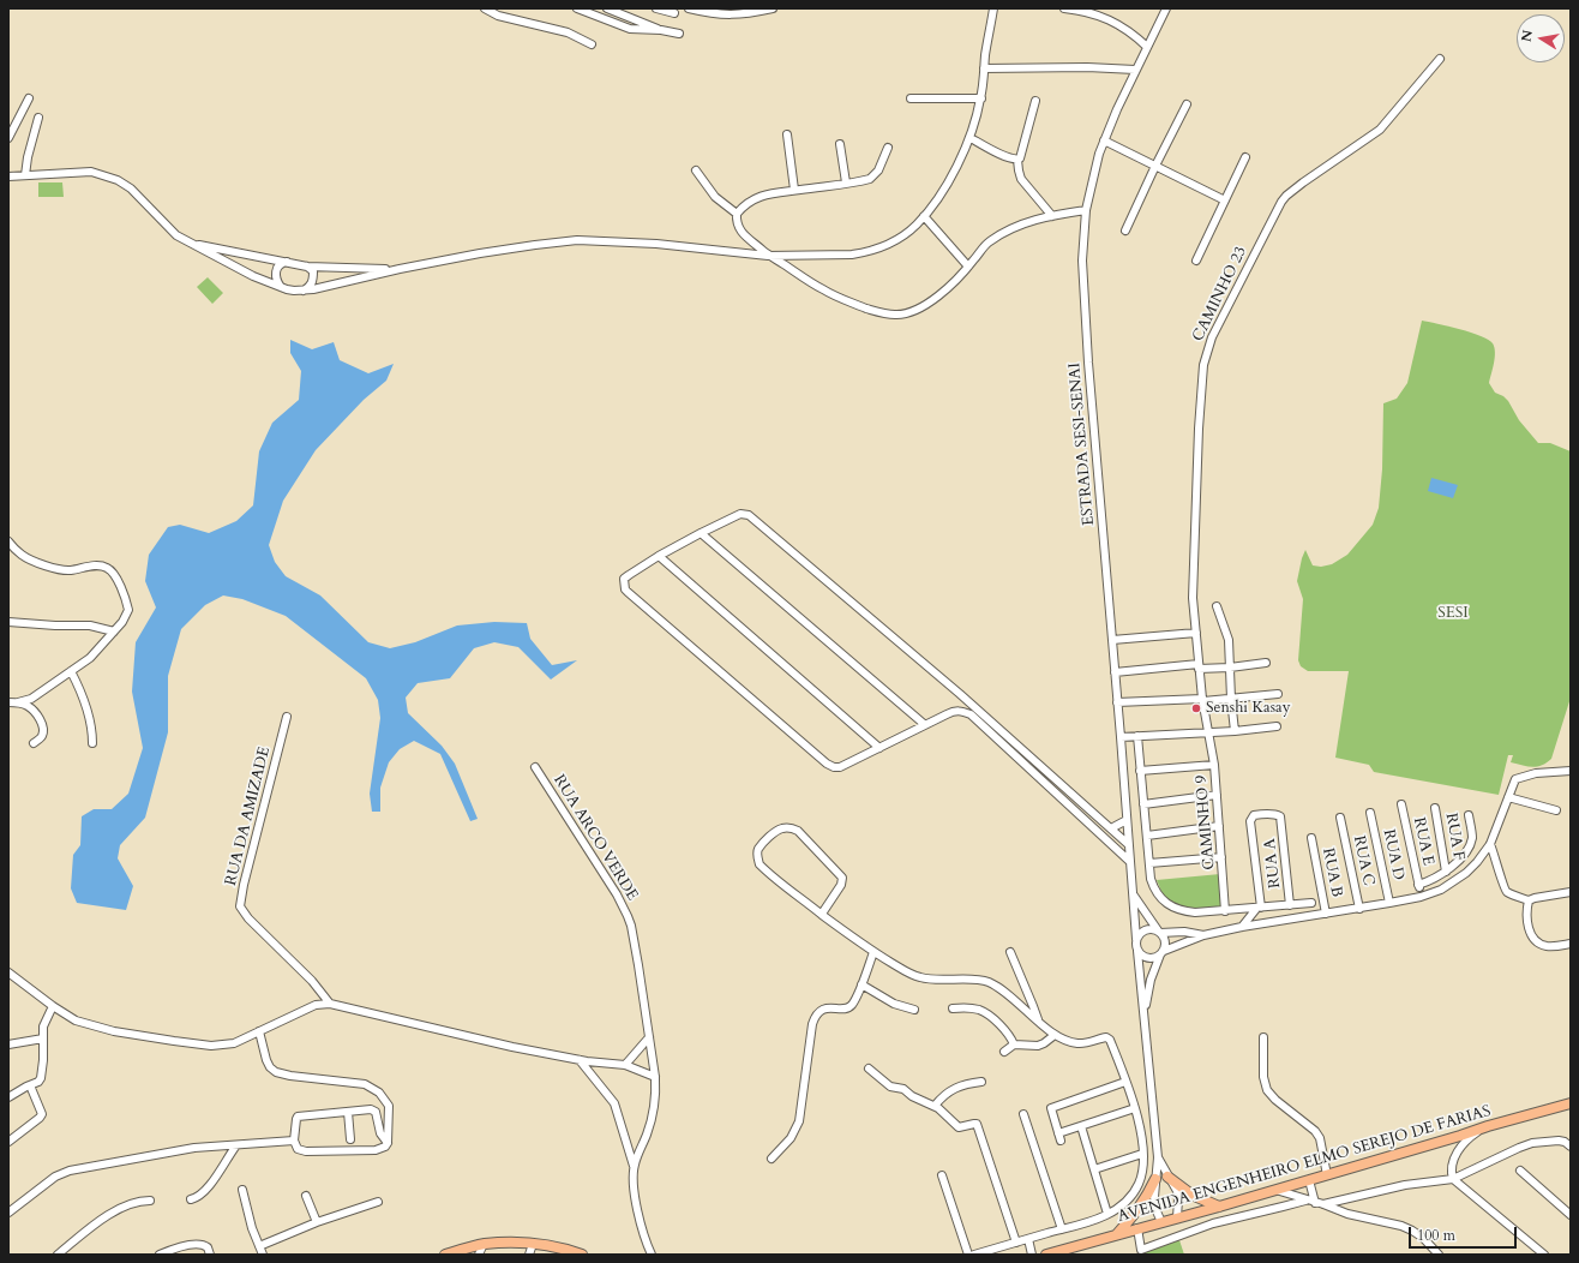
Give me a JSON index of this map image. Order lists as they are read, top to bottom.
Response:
{
  "streets": {
    "main road": ["AVENIDA ENGENHEIRO ELMO SEREJO DE FARIAS"],
    "street": [
      "CAMINHO 23",
      "ESTRADA SESI-SENAI",
      "RUA DA AMIZADE",
      "CAMINHO 9",
      "RUA F",
      "RUA ARCO VERDE",
      "RUA E",
      "RUA D",
      "RUA C",
      "RUA A",
      "RUA B"
    ]
  },
  "crossings": [
    ["CAMINHO 23", "CAMINHO 9"],
    ["RUA F", "RUA E"]
  ],
  "parks": ["SESI"],
  "places": ["Senshi Kasay"],
  "scale_bar": "100 m",
  "north": "left"
}
